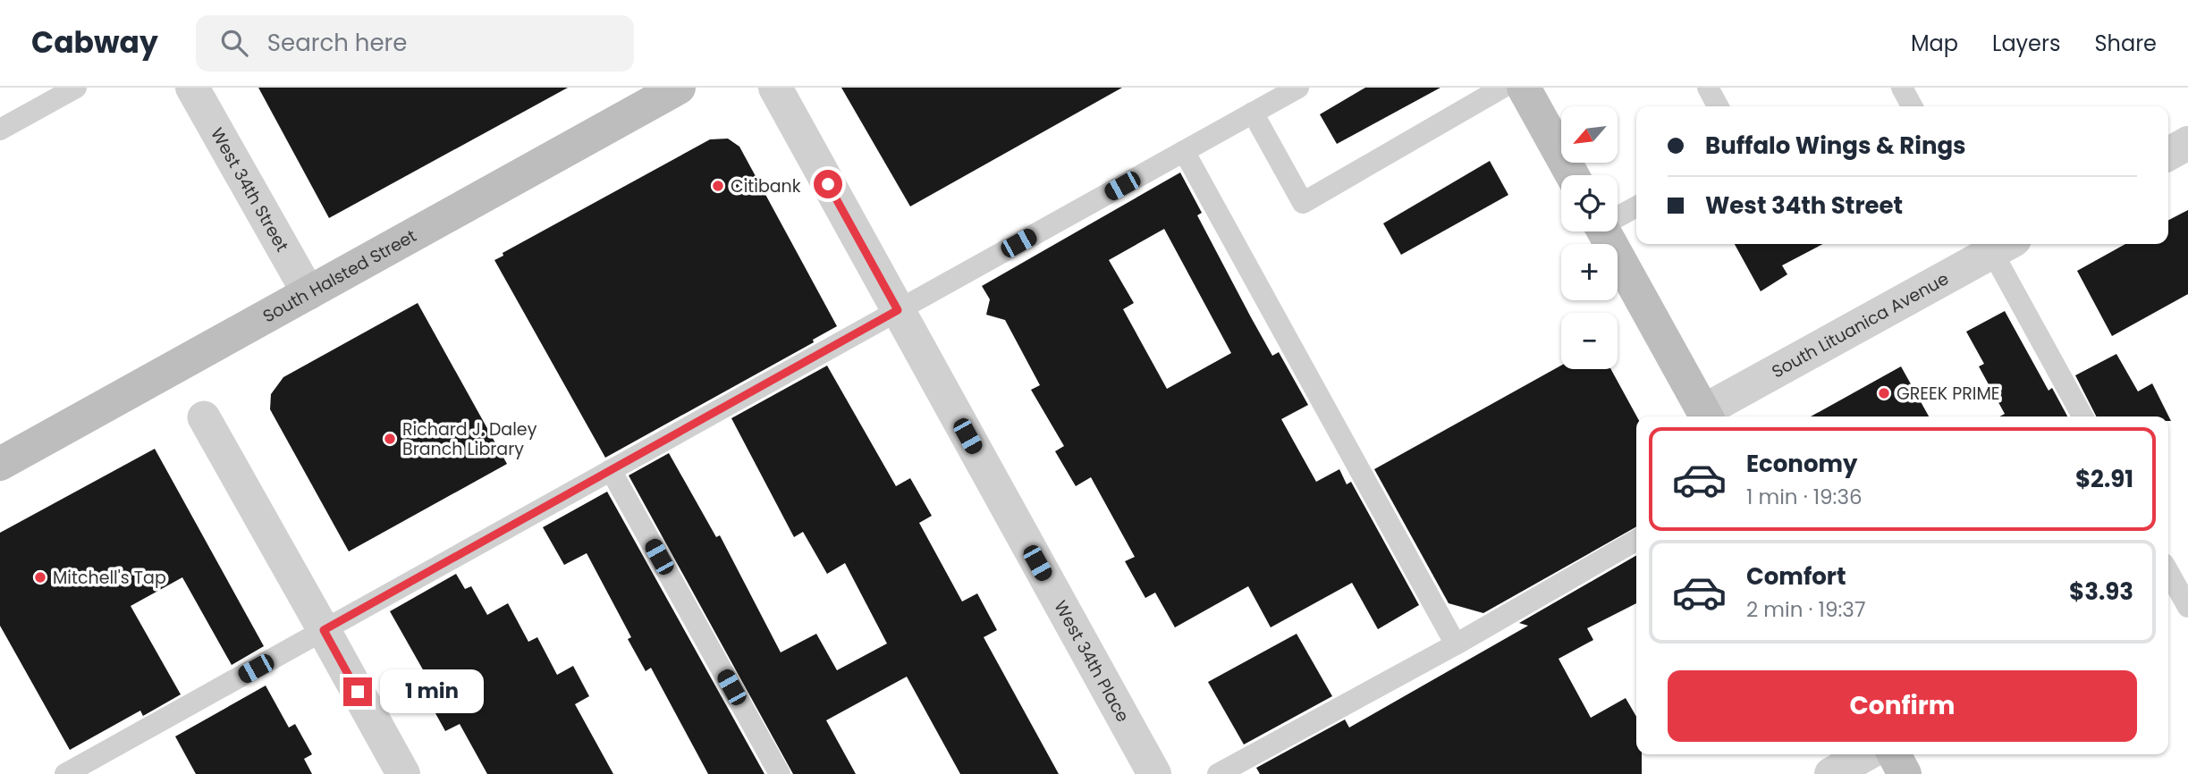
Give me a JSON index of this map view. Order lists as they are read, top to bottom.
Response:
{
  "streets": {
    "main road": ["South Halsted Street"],
    "street": ["West 34th Street", "South Lituanica Avenue", "West 34th Place"]
  },
  "crossings": [
    ["West 34th Street", "South Halsted Street"]
  ],
  "places": [
    "Citibank",
    "GREEK PRIME",
    "Richard J. Daley Branch Library",
    "Mitchell's Tap"
  ],
  "north": "bottom left",
  "page": {
    "header": "Cabway",
    "search": "Search here",
    "nav": ["Map", "Layers", "Share"],
    "map_buttons": ["+", "−"],
    "banner": ["Buffalo Wings & Rings", "West 34th Street"],
    "list": [
      {
        "name": "Economy",
        "note": "1 min · 19:36",
        "value": "$2.91"
      },
      {
        "name": "Comfort",
        "note": "2 min · 19:37",
        "value": "$3.93"
      }
    ],
    "buttons": "Confirm",
    "bubble": "1 min"
  }
}
